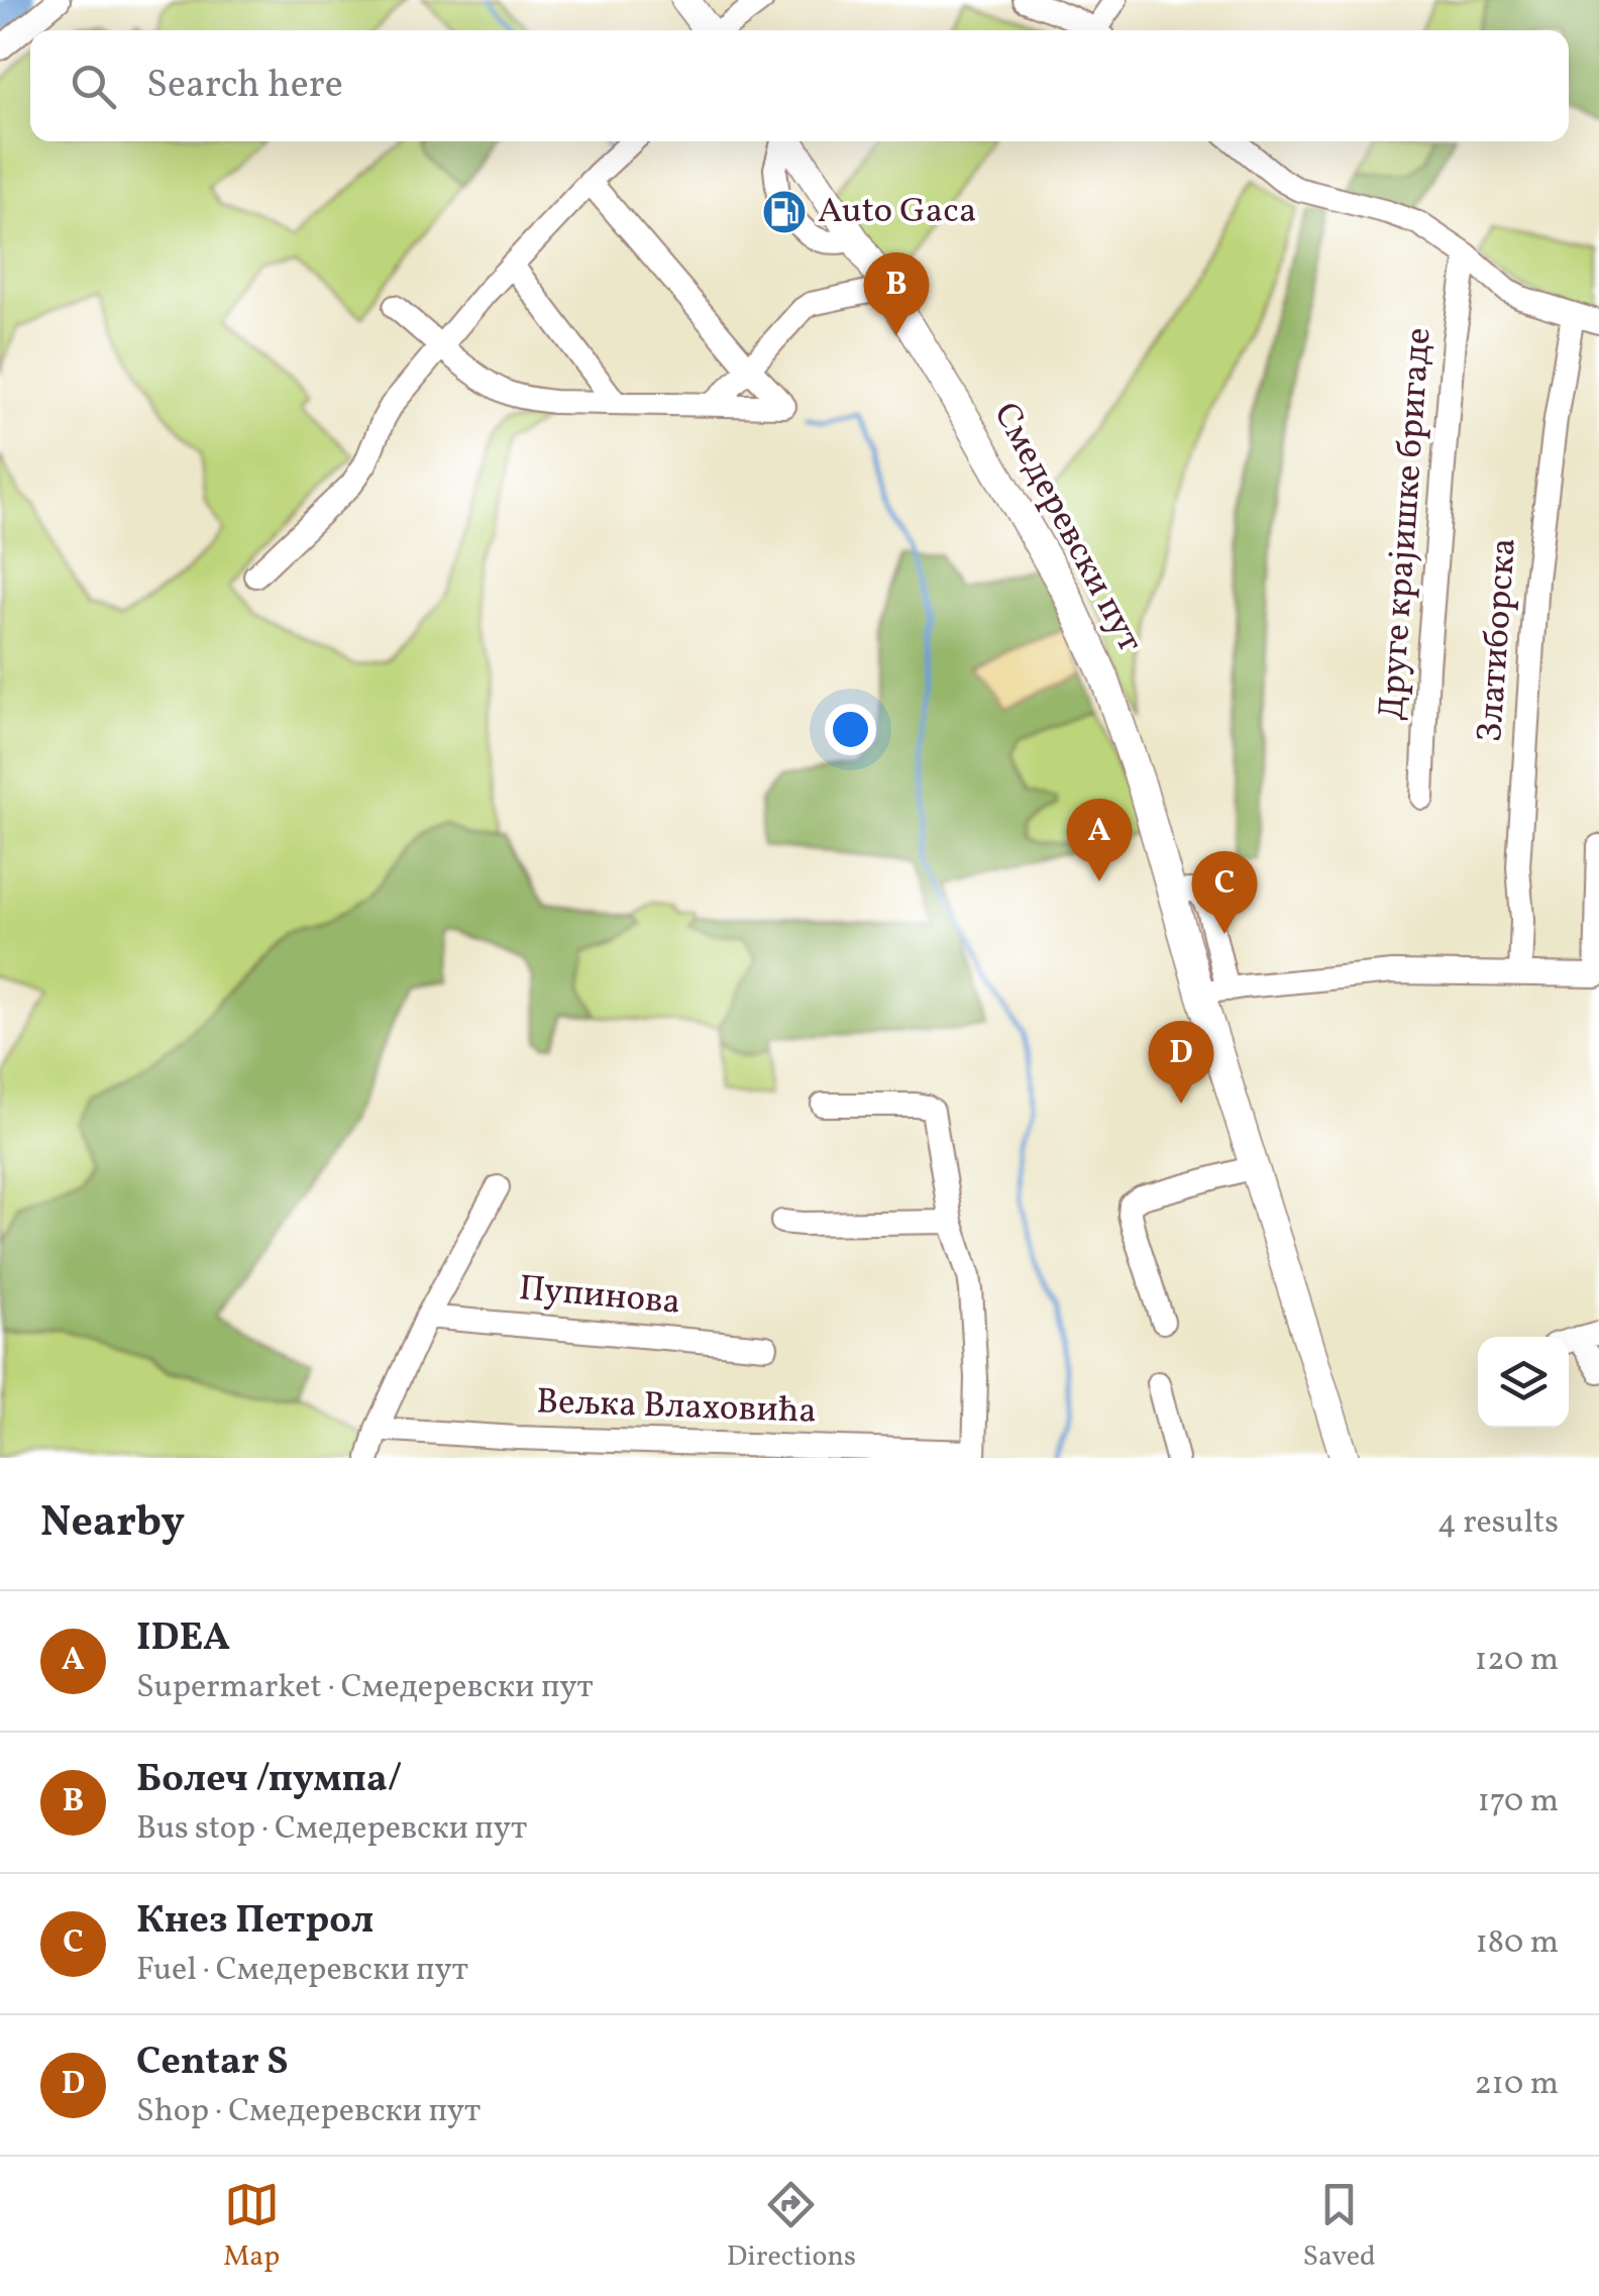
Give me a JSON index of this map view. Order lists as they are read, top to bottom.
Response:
{
  "streets": {
    "main road": ["Смедеревски пут"],
    "street": [
      "Друге крајишке бригаде",
      "Златиборска",
      "Пупинова",
      "Вељка Влаховића"
    ]
  },
  "places": {
    "fuel station": ["Auto Gaca"]
  },
  "page": {
    "search": "Search here",
    "pins": [
      "B",
      "A",
      "C",
      "D"
    ],
    "heading": ["Nearby", "4 results"],
    "list": [
      {
        "mark": "A",
        "name": "IDEA",
        "note": "Supermarket · Смедеревски пут",
        "value": "120 m"
      },
      {
        "mark": "B",
        "name": "Болеч /пумпа/",
        "note": "Bus stop · Смедеревски пут",
        "value": "170 m"
      },
      {
        "mark": "C",
        "name": "Кнез Петрол",
        "note": "Fuel · Смедеревски пут",
        "value": "180 m"
      },
      {
        "mark": "D",
        "name": "Centar S",
        "note": "Shop · Смедеревски пут",
        "value": "210 m"
      }
    ],
    "nav": ["Map", "Directions", "Saved"]
  }
}
